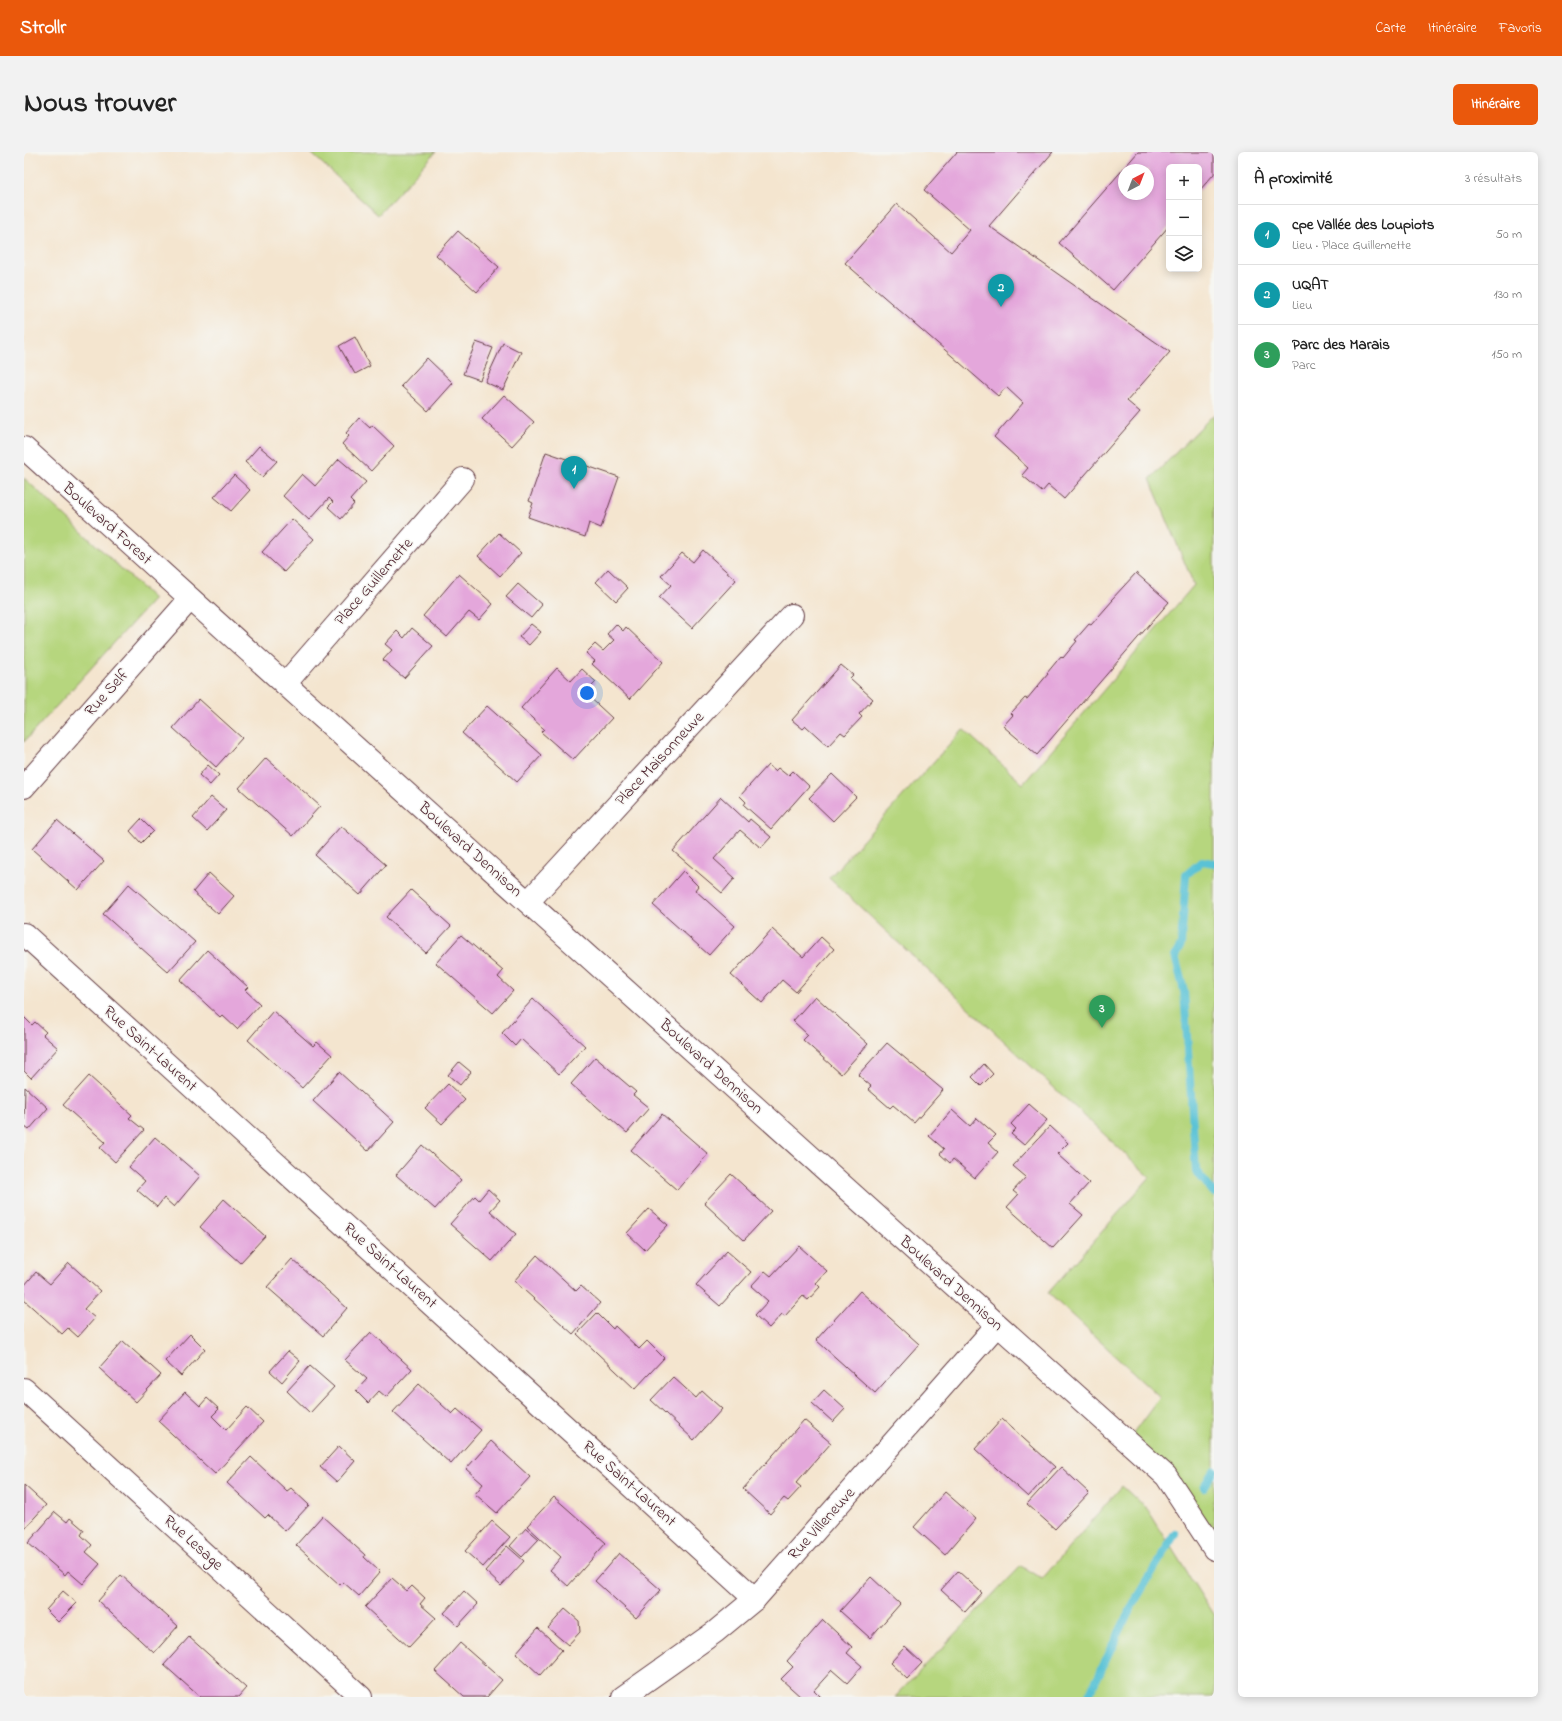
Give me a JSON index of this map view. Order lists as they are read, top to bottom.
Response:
{
  "streets": {
    "street": [
      "Boulevard Forest",
      "Place Guillemette",
      "Rue Self",
      "Place Maisonneuve",
      "Boulevard Dennison",
      "Rue Saint-Laurent",
      "Rue Villeneuve",
      "Rue Lesage"
    ]
  },
  "crossings": [
    ["Boulevard Forest", "Rue Self"],
    ["Boulevard Forest", "Boulevard Dennison"],
    ["Place Guillemette", "Boulevard Dennison"],
    ["Rue Self", "Boulevard Dennison"],
    ["Place Maisonneuve", "Boulevard Dennison"],
    ["Boulevard Dennison", "Rue Villeneuve"],
    ["Rue Saint-Laurent", "Rue Villeneuve"]
  ],
  "north": "top right",
  "page": {
    "header": "Strollr",
    "nav": ["Carte", "Itinéraire", "Favoris"],
    "title": "Nous trouver",
    "buttons": "Itinéraire",
    "heading": ["À proximité", "3 résultats"],
    "map_buttons": ["+", "−"],
    "list": [
      {
        "mark": "1",
        "name": "cpe Vallée des Loupiots",
        "note": "Lieu · Place Guillemette",
        "value": "50 m"
      },
      {
        "mark": "2",
        "name": "UQAT",
        "note": "Lieu",
        "value": "130 m"
      },
      {
        "mark": "3",
        "name": "Parc des Marais",
        "note": "Parc",
        "value": "150 m"
      }
    ],
    "pins": ["2", "1", "3"]
  }
}
